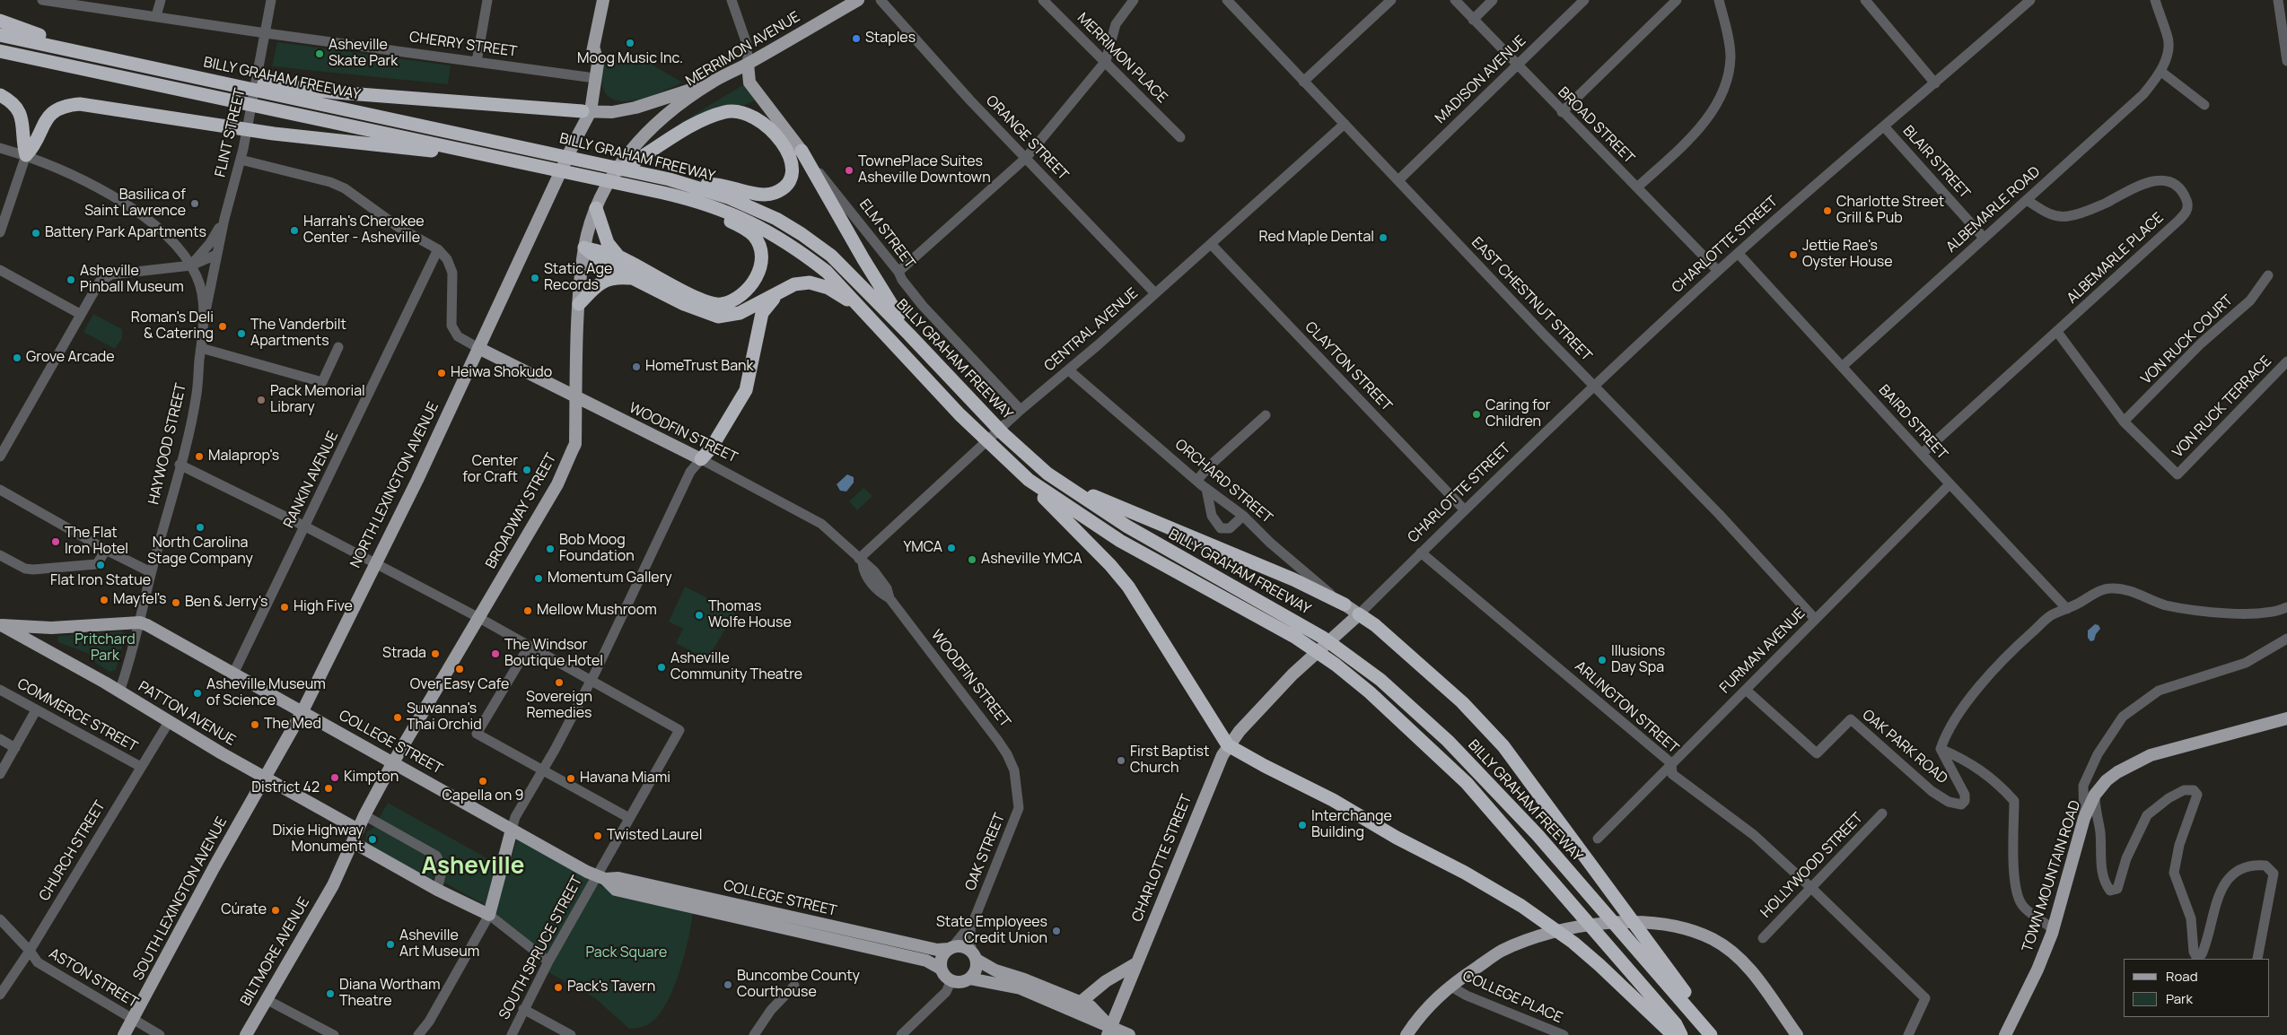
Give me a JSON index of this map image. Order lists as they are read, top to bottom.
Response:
{
  "streets": {
    "highway": ["BILLY GRAHAM FREEWAY"],
    "main road": [
      "MERRIMON AVENUE",
      "ELM STREET",
      "CHARLOTTE STREET",
      "WOODFIN STREET",
      "ORCHARD STREET",
      "NORTH LEXINGTON AVENUE",
      "BROADWAY STREET",
      "PATTON AVENUE",
      "COLLEGE STREET",
      "TOWN MOUNTAIN ROAD",
      "SOUTH LEXINGTON AVENUE",
      "BILTMORE AVENUE"
    ],
    "street": [
      "CHERRY STREET",
      "MERRIMON PLACE",
      "MADISON AVENUE",
      "BROAD STREET",
      "FLINT STREET",
      "ORANGE STREET",
      "BLAIR STREET",
      "ALBEMARLE ROAD",
      "ALBEMARLE PLACE",
      "EAST CHESTNUT STREET",
      "CENTRAL AVENUE",
      "VON RUCK COURT",
      "CLAYTON STREET",
      "VON RUCK TERRACE",
      "BAIRD STREET",
      "HAYWOOD STREET",
      "RANKIN AVENUE",
      "FURMAN AVENUE",
      "ARLINGTON STREET",
      "COMMERCE STREET",
      "OAK PARK ROAD",
      "CHURCH STREET",
      "OAK STREET",
      "HOLLYWOOD STREET",
      "SOUTH SPRUCE STREET",
      "ASTON STREET",
      "COLLEGE PLACE"
    ]
  },
  "crossings": [
    ["CHERRY STREET", "FLINT STREET"],
    ["MERRIMON AVENUE", "ELM STREET"],
    ["MERRIMON AVENUE", "BROADWAY STREET"],
    ["MADISON AVENUE", "BROAD STREET"],
    ["MADISON AVENUE", "EAST CHESTNUT STREET"],
    ["BROAD STREET", "CHARLOTTE STREET"],
    ["FLINT STREET", "HAYWOOD STREET"],
    ["ORANGE STREET", "CENTRAL AVENUE"],
    ["BLAIR STREET", "ALBEMARLE ROAD"],
    ["BLAIR STREET", "CHARLOTTE STREET"],
    ["ALBEMARLE ROAD", "ALBEMARLE PLACE"],
    ["ALBEMARLE ROAD", "BAIRD STREET"],
    ["ELM STREET", "CENTRAL AVENUE"],
    ["CHARLOTTE STREET", "EAST CHESTNUT STREET"],
    ["CHARLOTTE STREET", "CLAYTON STREET"],
    ["CHARLOTTE STREET", "BAIRD STREET"],
    ["CHARLOTTE STREET", "ORCHARD STREET"],
    ["CHARLOTTE STREET", "ARLINGTON STREET"],
    ["ALBEMARLE PLACE", "VON RUCK TERRACE"],
    ["ALBEMARLE PLACE", "BAIRD STREET"],
    ["EAST CHESTNUT STREET", "CENTRAL AVENUE"],
    ["EAST CHESTNUT STREET", "FURMAN AVENUE"],
    ["CENTRAL AVENUE", "CLAYTON STREET"],
    ["CENTRAL AVENUE", "WOODFIN STREET"],
    ["CENTRAL AVENUE", "ORCHARD STREET"],
    ["VON RUCK COURT", "VON RUCK TERRACE"],
    ["BAIRD STREET", "FURMAN AVENUE"],
    ["BAIRD STREET", "OAK PARK ROAD"],
    ["WOODFIN STREET", "NORTH LEXINGTON AVENUE"],
    ["WOODFIN STREET", "BROADWAY STREET"],
    ["WOODFIN STREET", "OAK STREET"],
    ["HAYWOOD STREET", "PATTON AVENUE"],
    ["HAYWOOD STREET", "COLLEGE STREET"],
    ["RANKIN AVENUE", "COLLEGE STREET"],
    ["NORTH LEXINGTON AVENUE", "PATTON AVENUE"],
    ["NORTH LEXINGTON AVENUE", "COLLEGE STREET"],
    ["NORTH LEXINGTON AVENUE", "SOUTH LEXINGTON AVENUE"],
    ["BROADWAY STREET", "COLLEGE STREET"],
    ["BROADWAY STREET", "BILTMORE AVENUE"],
    ["FURMAN AVENUE", "ARLINGTON STREET"],
    ["FURMAN AVENUE", "OAK PARK ROAD"],
    ["ARLINGTON STREET", "HOLLYWOOD STREET"],
    ["PATTON AVENUE", "CHURCH STREET"],
    ["PATTON AVENUE", "SOUTH LEXINGTON AVENUE"],
    ["PATTON AVENUE", "BILTMORE AVENUE"],
    ["COMMERCE STREET", "CHURCH STREET"],
    ["COLLEGE STREET", "OAK STREET"],
    ["COLLEGE STREET", "SOUTH SPRUCE STREET"],
    ["CHURCH STREET", "ASTON STREET"],
    ["SOUTH LEXINGTON AVENUE", "ASTON STREET"]
  ],
  "districts": ["Asheville"],
  "parks": ["Pritchard Park", "Pack Square"],
  "places": [
    "Staples",
    "Moog Music Inc.",
    "Asheville Skate Park",
    "TownePlace Suites Asheville Downtown",
    "Basilica of Saint Lawrence",
    "Charlotte Street Grill & Pub",
    "Harrah's Cherokee Center - Asheville",
    "Battery Park Apartments",
    "Red Maple Dental",
    "Jettie Rae's Oyster House",
    "Static Age Records",
    "Asheville Pinball Museum",
    "Roman's Deli & Catering",
    "The Vanderbilt Apartments",
    "Grove Arcade",
    "HomeTrust Bank",
    "Heiwa Shokudo",
    "Pack Memorial Library",
    "Caring for Children",
    "Malaprop's",
    "Center for Craft",
    "North Carolina Stage Company",
    "The Flat Iron Hotel",
    "YMCA",
    "Bob Moog Foundation",
    "Asheville YMCA",
    "Flat Iron Statue",
    "Momentum Gallery",
    "Mayfel's",
    "Ben & Jerry's",
    "High Five",
    "Mellow Mushroom",
    "Thomas Wolfe House",
    "Strada",
    "The Windsor Boutique Hotel",
    "Illusions Day Spa",
    "Asheville Community Theatre",
    "Over Easy Cafe",
    "Sovereign Remedies",
    "Asheville Museum of Science",
    "Suwanna's Thai Orchid",
    "The Med",
    "First Baptist Church",
    "Kimpton",
    "Havana Miami",
    "Capella on 9",
    "District 42",
    "Interchange Building",
    "Twisted Laurel",
    "Dixie Highway Monument",
    "Cúrate",
    "State Employees Credit Union",
    "Asheville Art Museum",
    "Buncombe County Courthouse",
    "Pack's Tavern",
    "Diana Wortham Theatre"
  ],
  "legend": ["Road", "Park"]
}
